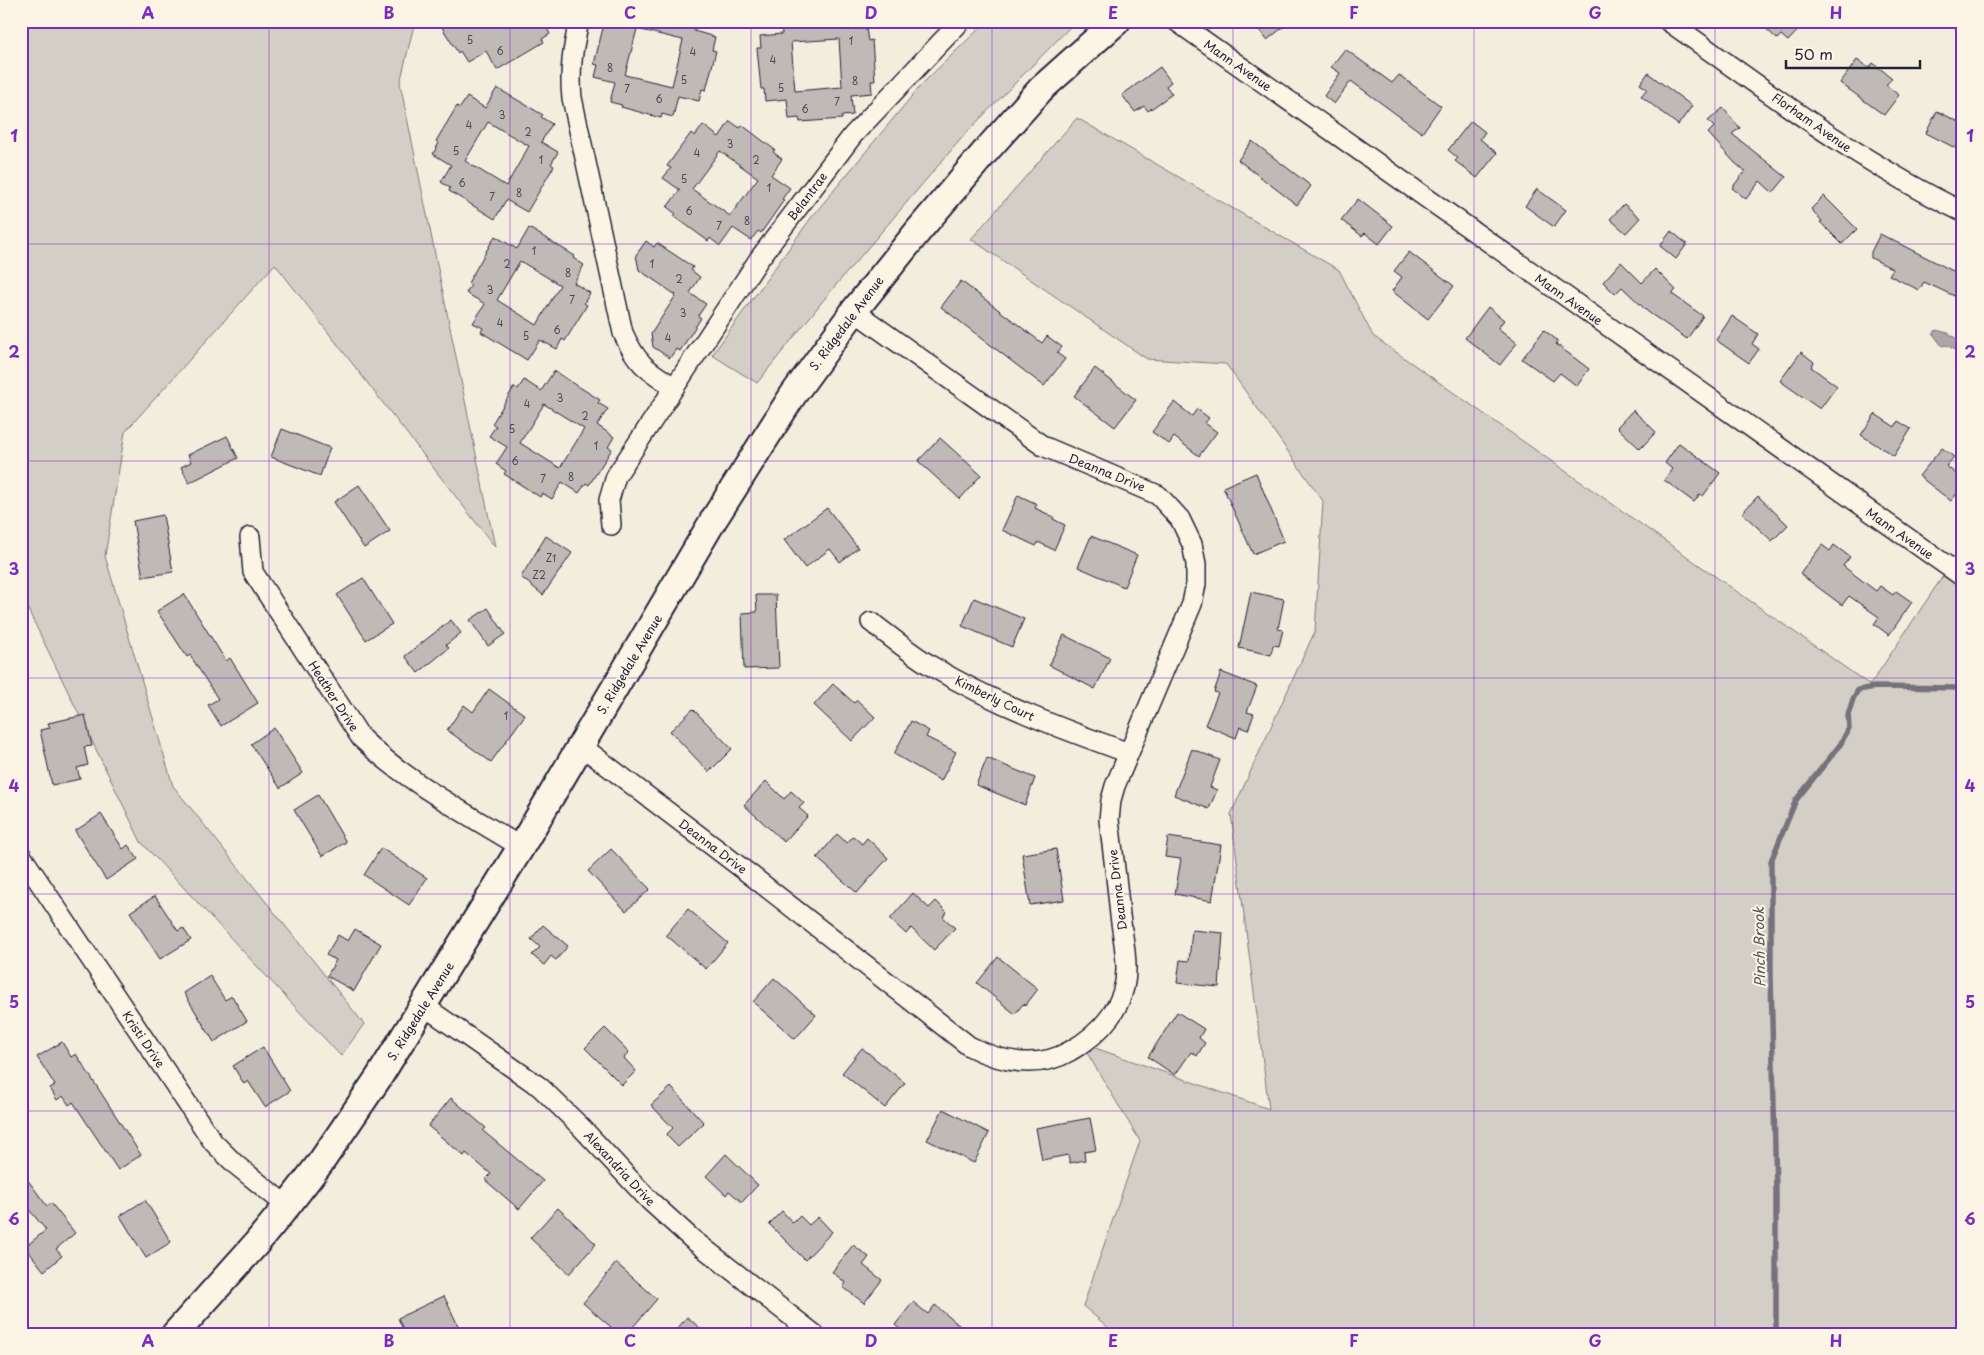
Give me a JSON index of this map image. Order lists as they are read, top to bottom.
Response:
{
  "streets": {
    "main road": ["S. Ridgedale Avenue"],
    "street": [
      "Mann Avenue",
      "Florham Avenue",
      "Belantrae",
      "Deanna Drive",
      "Heather Drive",
      "Kimberly Court",
      "Kristi Drive",
      "Alexandria Drive"
    ]
  },
  "crossings": [
    ["S. Ridgedale Avenue", "Deanna Drive"],
    ["S. Ridgedale Avenue", "Heather Drive"],
    ["S. Ridgedale Avenue", "Kristi Drive"],
    ["S. Ridgedale Avenue", "Alexandria Drive"],
    ["Deanna Drive", "Kimberly Court"]
  ],
  "water": ["Pinch Brook"],
  "house_numbers": [
    "5",
    "1",
    "6",
    "4",
    "4",
    "8",
    "5",
    "8",
    "5",
    "7",
    "6",
    "7",
    "6",
    "3",
    "4",
    "2",
    "3",
    "5",
    "4",
    "1",
    "2",
    "5",
    "6",
    "1",
    "8",
    "7",
    "6",
    "8",
    "7",
    "1",
    "2",
    "1",
    "8",
    "2",
    "3",
    "7",
    "3",
    "4",
    "6",
    "5",
    "4",
    "3",
    "4",
    "2",
    "5",
    "1",
    "6",
    "8",
    "7",
    "Z1",
    "Z2",
    "1"
  ],
  "scale_bar": "50 m",
  "grid": {
    "columns": [
      "A",
      "B",
      "C",
      "D",
      "E",
      "F",
      "G",
      "H"
    ],
    "rows": [
      "1",
      "2",
      "3",
      "4",
      "5",
      "6"
    ]
  }
}
